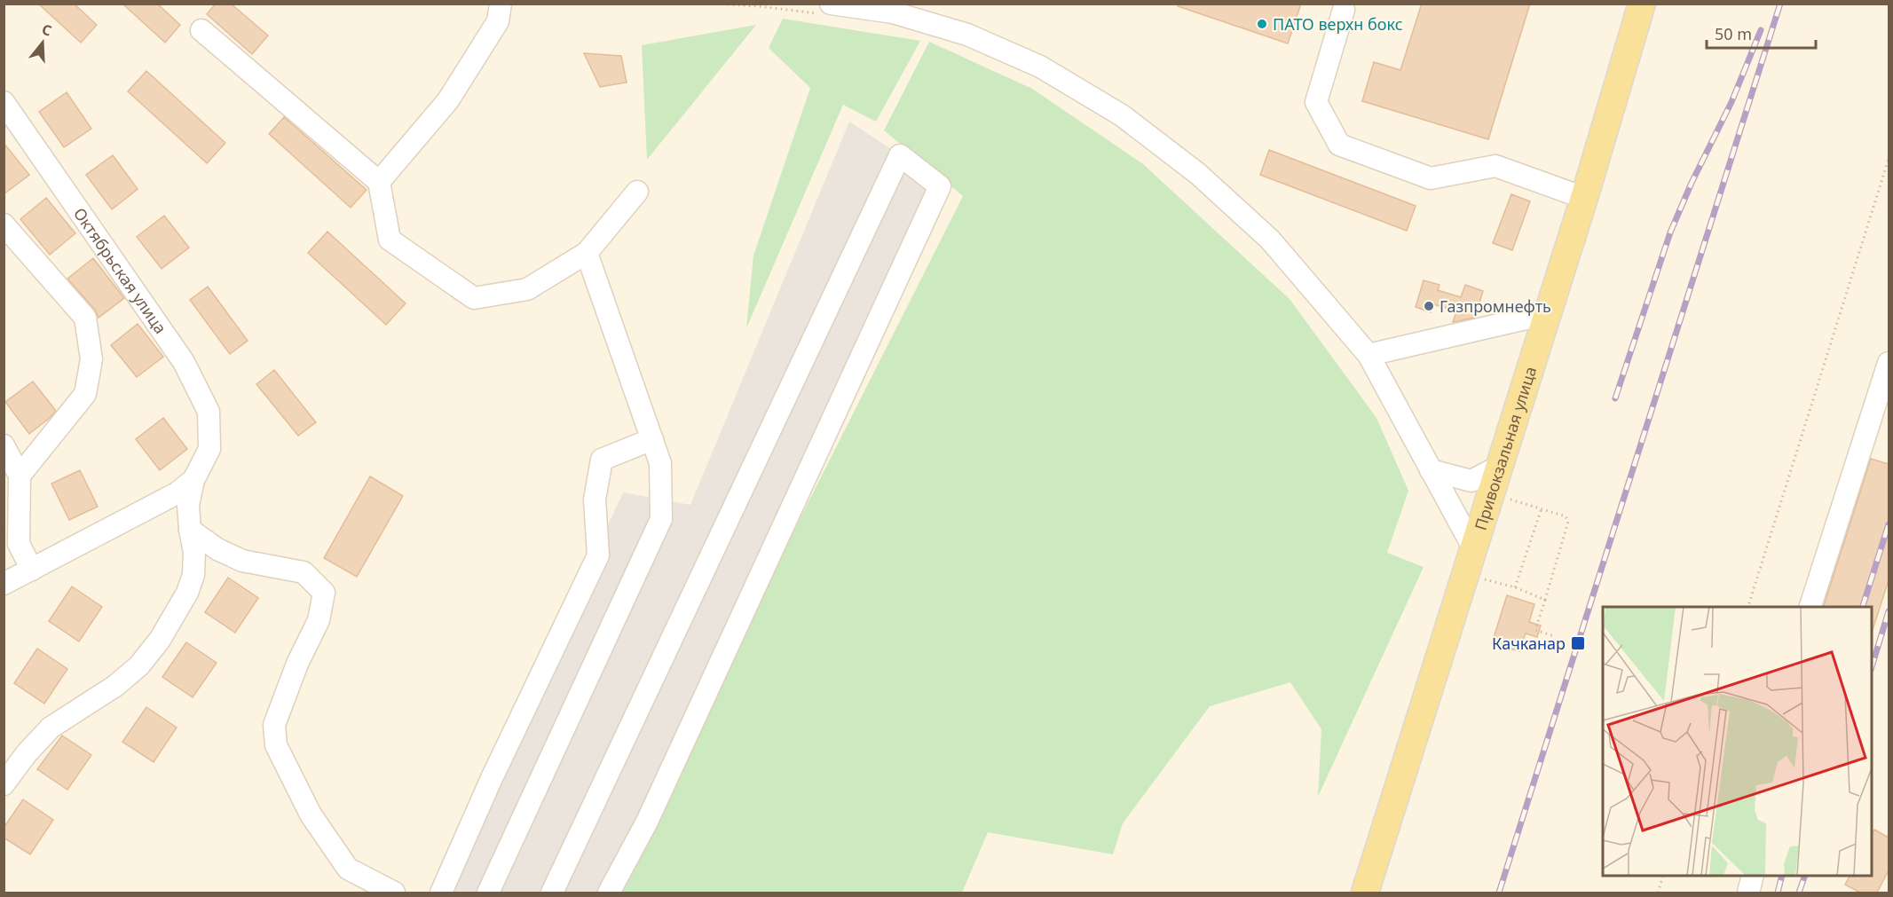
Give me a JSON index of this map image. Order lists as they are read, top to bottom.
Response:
{
  "streets": {
    "main road": ["Привокзальная улица"],
    "street": ["Октябрьская улица"]
  },
  "places": {
    "other": ["ПАТО верхн бокс", "Газпромнефть"],
    "transit": ["Качканар"]
  },
  "scale_bar": "50 m",
  "north": "top"
}
